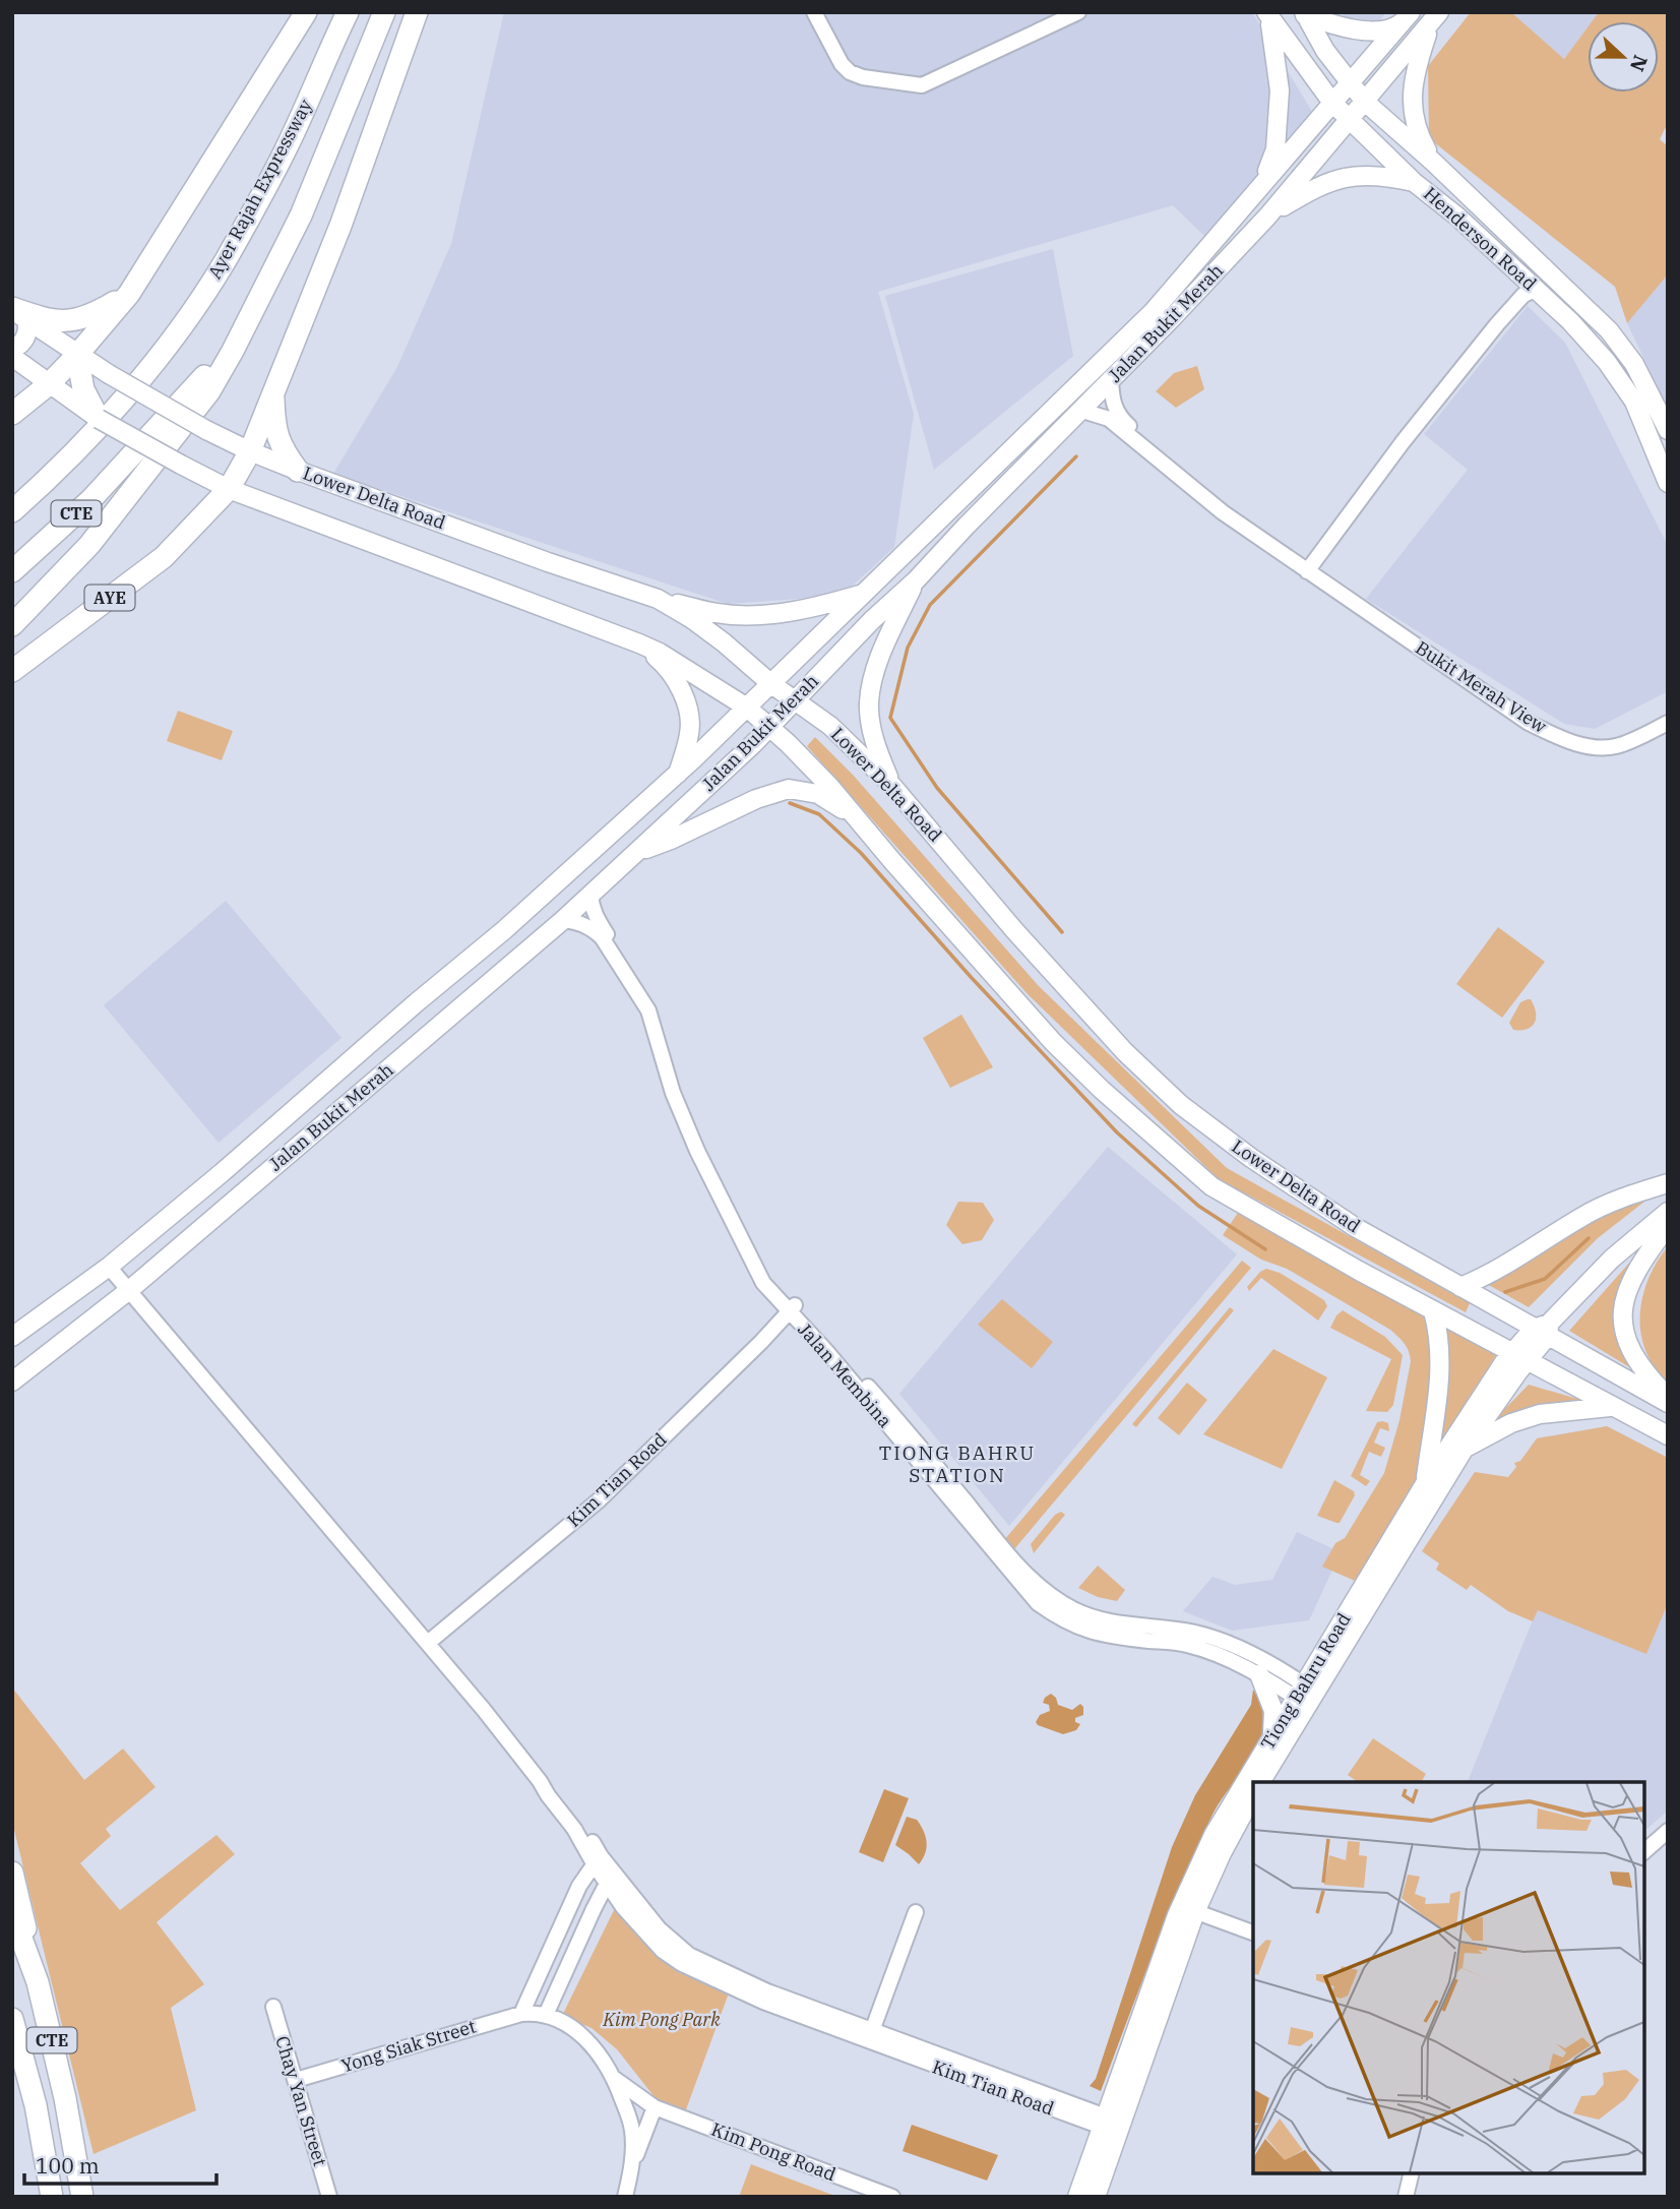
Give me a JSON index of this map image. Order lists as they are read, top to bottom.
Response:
{
  "streets": {
    "highway": ["Ayer Rajah Expressway", "CTE", "AYE"],
    "main road": [
      "Henderson Road",
      "Jalan Bukit Merah",
      "Lower Delta Road",
      "Tiong Bahru Road"
    ],
    "street": [
      "Bukit Merah View",
      "Jalan Membina",
      "Kim Tian Road",
      "Yong Siak Street",
      "Chay Yan Street",
      "Kim Pong Road"
    ]
  },
  "crossings": [
    ["Henderson Road", "Jalan Bukit Merah"],
    ["Jalan Bukit Merah", "Lower Delta Road"],
    ["Jalan Bukit Merah", "Bukit Merah View"],
    ["Jalan Bukit Merah", "Jalan Membina"],
    ["Jalan Bukit Merah", "Kim Tian Road"],
    ["Lower Delta Road", "AYE"],
    ["Lower Delta Road", "Tiong Bahru Road"],
    ["Jalan Membina", "Kim Tian Road"],
    ["Jalan Membina", "Tiong Bahru Road"],
    ["Kim Tian Road", "Tiong Bahru Road"],
    ["Yong Siak Street", "Chay Yan Street"]
  ],
  "districts": ["TIONG BAHRU STATION"],
  "parks": ["Kim Pong Park"],
  "scale_bar": "100 m",
  "north": "right"
}
